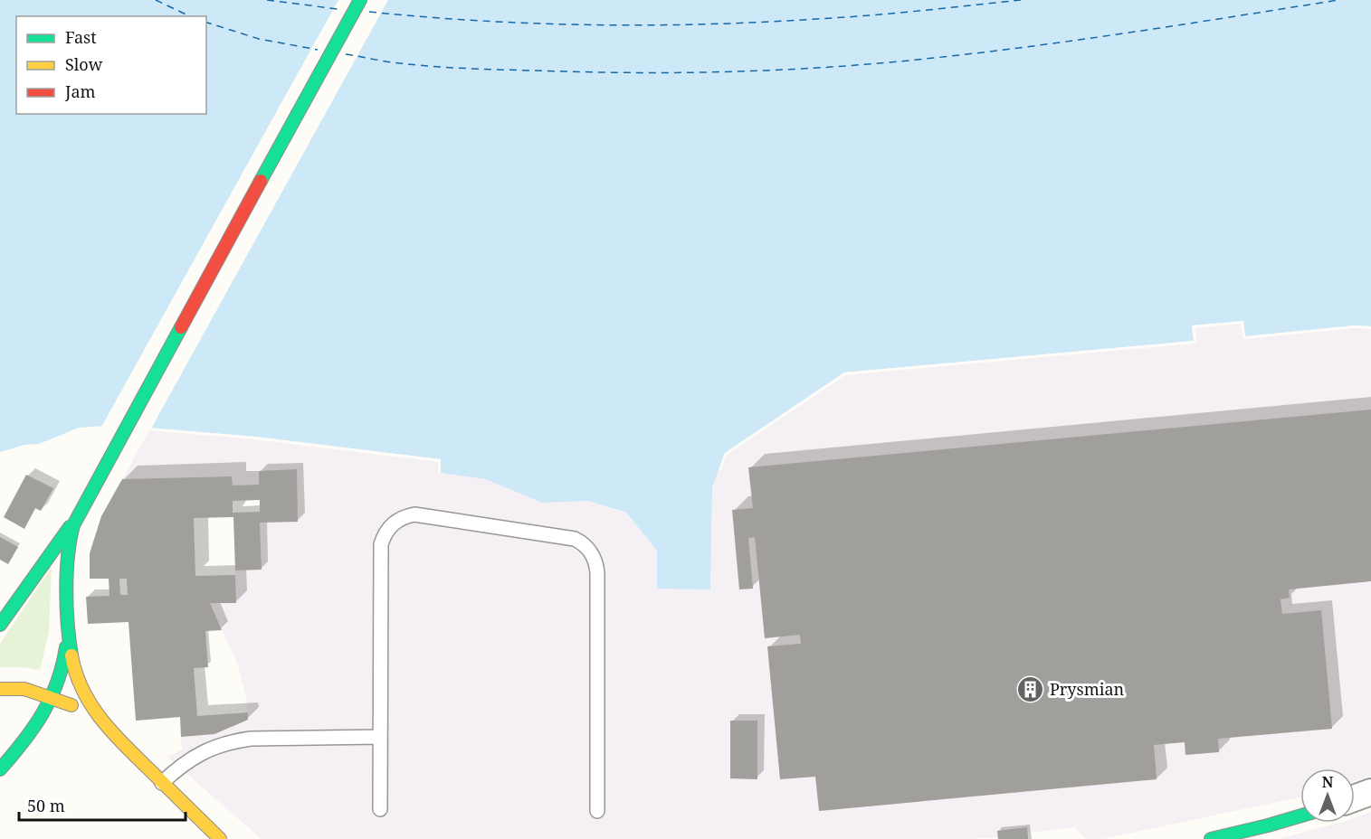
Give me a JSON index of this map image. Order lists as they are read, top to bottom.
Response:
{
  "places": {
    "building": ["Prysmian"]
  },
  "legend": ["Fast", "Slow", "Jam"],
  "scale_bar": "50 m",
  "north": "top"
}
